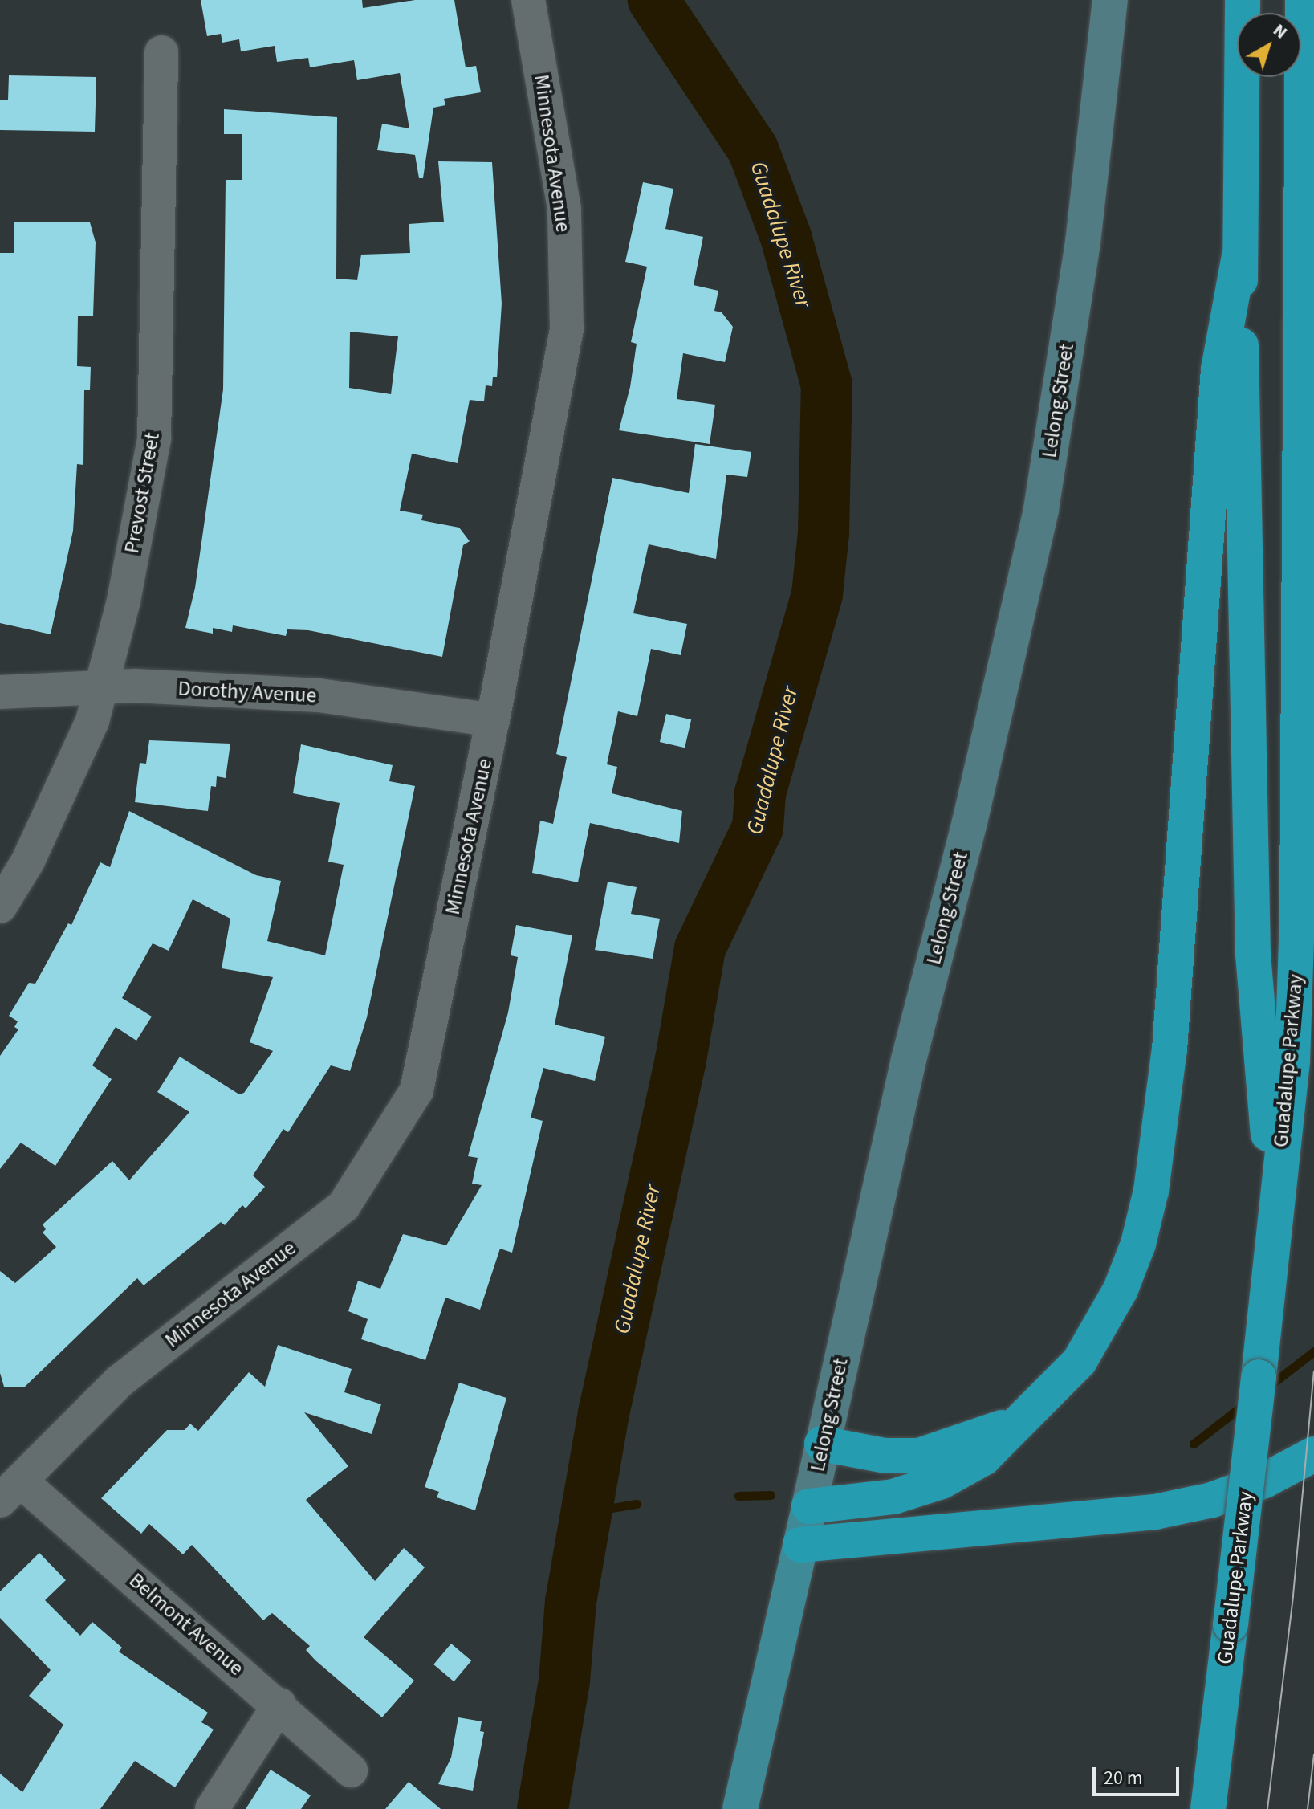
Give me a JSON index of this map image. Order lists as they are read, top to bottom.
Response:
{
  "streets": {
    "highway": ["Guadalupe Parkway"],
    "main road": ["Lelong Street"],
    "street": [
      "Minnesota Avenue",
      "Prevost Street",
      "Dorothy Avenue",
      "Belmont Avenue"
    ]
  },
  "crossings": [
    ["Minnesota Avenue", "Dorothy Avenue"],
    ["Minnesota Avenue", "Belmont Avenue"],
    ["Prevost Street", "Dorothy Avenue"]
  ],
  "water": ["Guadalupe River"],
  "scale_bar": "20 m",
  "north": "top right"
}
